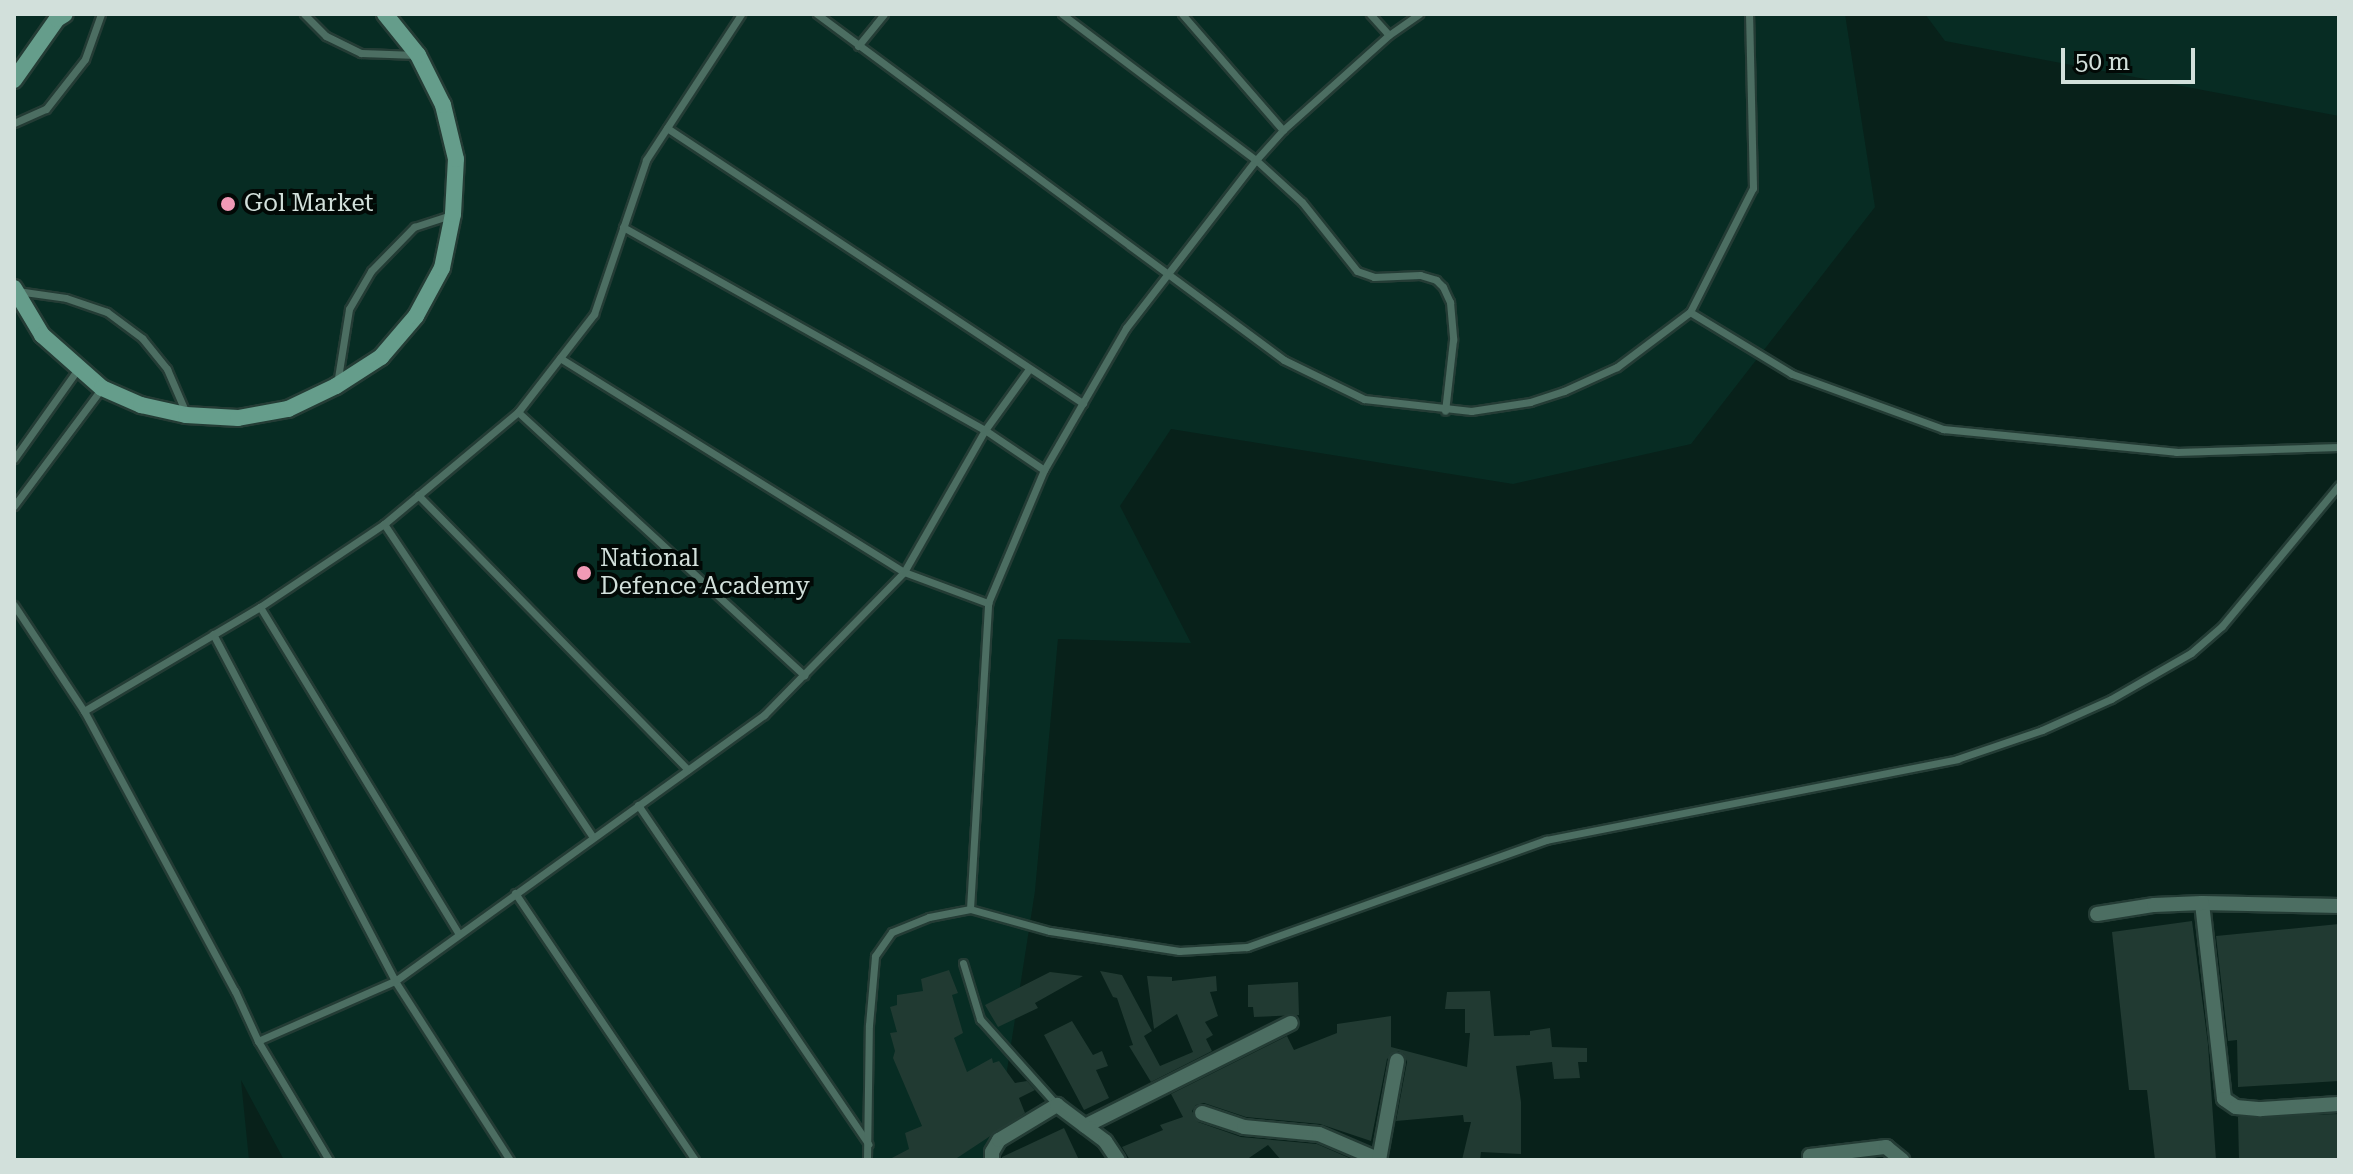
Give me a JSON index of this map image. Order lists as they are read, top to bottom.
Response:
{
  "places": ["Gol Market", "National Defence Academy"],
  "scale_bar": "50 m"
}
